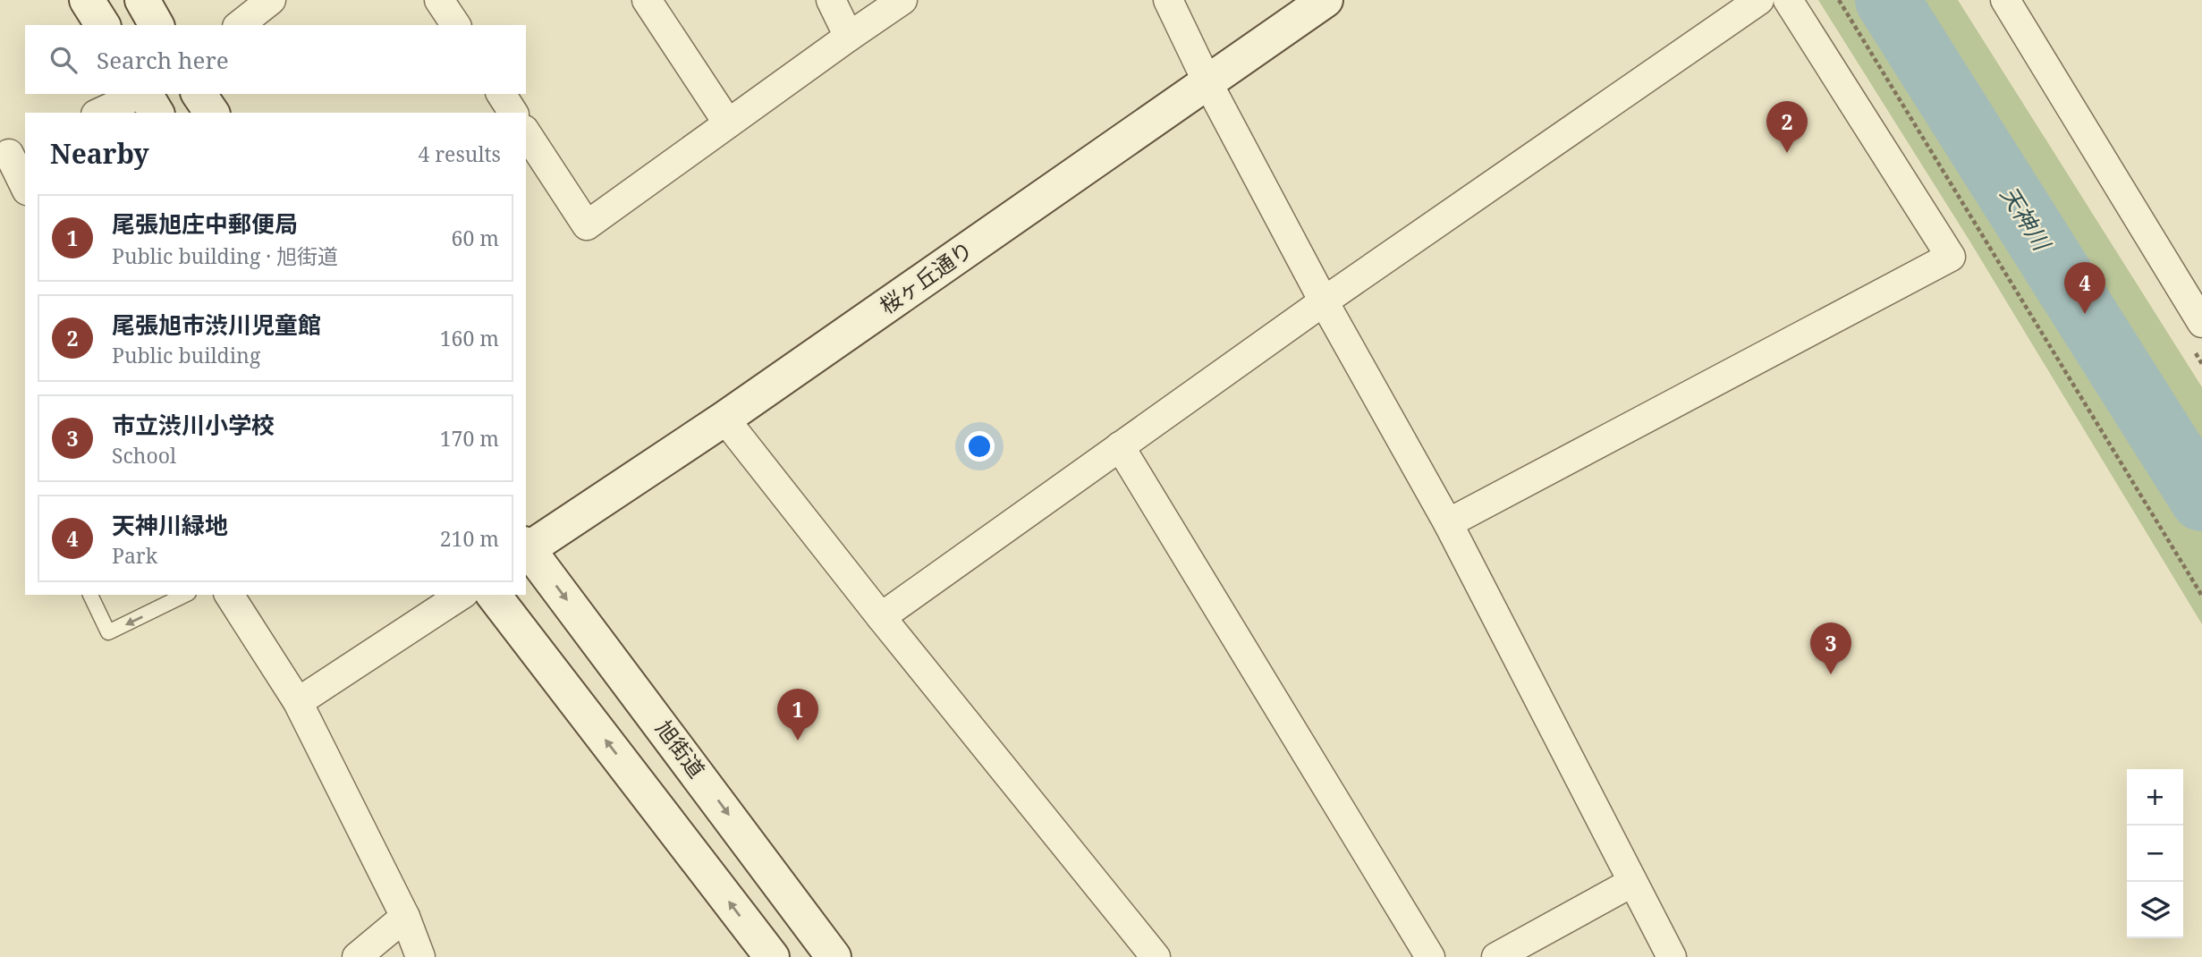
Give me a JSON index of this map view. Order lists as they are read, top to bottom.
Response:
{
  "streets": {
    "street": ["桜ヶ丘通り", "旭街道"]
  },
  "crossings": [
    ["桜ヶ丘通り", "旭街道"]
  ],
  "water": ["天神川"],
  "page": {
    "search": "Search here",
    "pins": [
      "2",
      "4",
      "3",
      "1"
    ],
    "heading": ["Nearby", "4 results"],
    "list": [
      {
        "mark": "1",
        "name": "尾張旭庄中郵便局",
        "note": "Public building · 旭街道",
        "value": "60 m"
      },
      {
        "mark": "2",
        "name": "尾張旭市渋川児童館",
        "note": "Public building",
        "value": "160 m"
      },
      {
        "mark": "3",
        "name": "市立渋川小学校",
        "note": "School",
        "value": "170 m"
      },
      {
        "mark": "4",
        "name": "天神川緑地",
        "note": "Park",
        "value": "210 m"
      }
    ],
    "map_buttons": ["+", "−"]
  }
}
